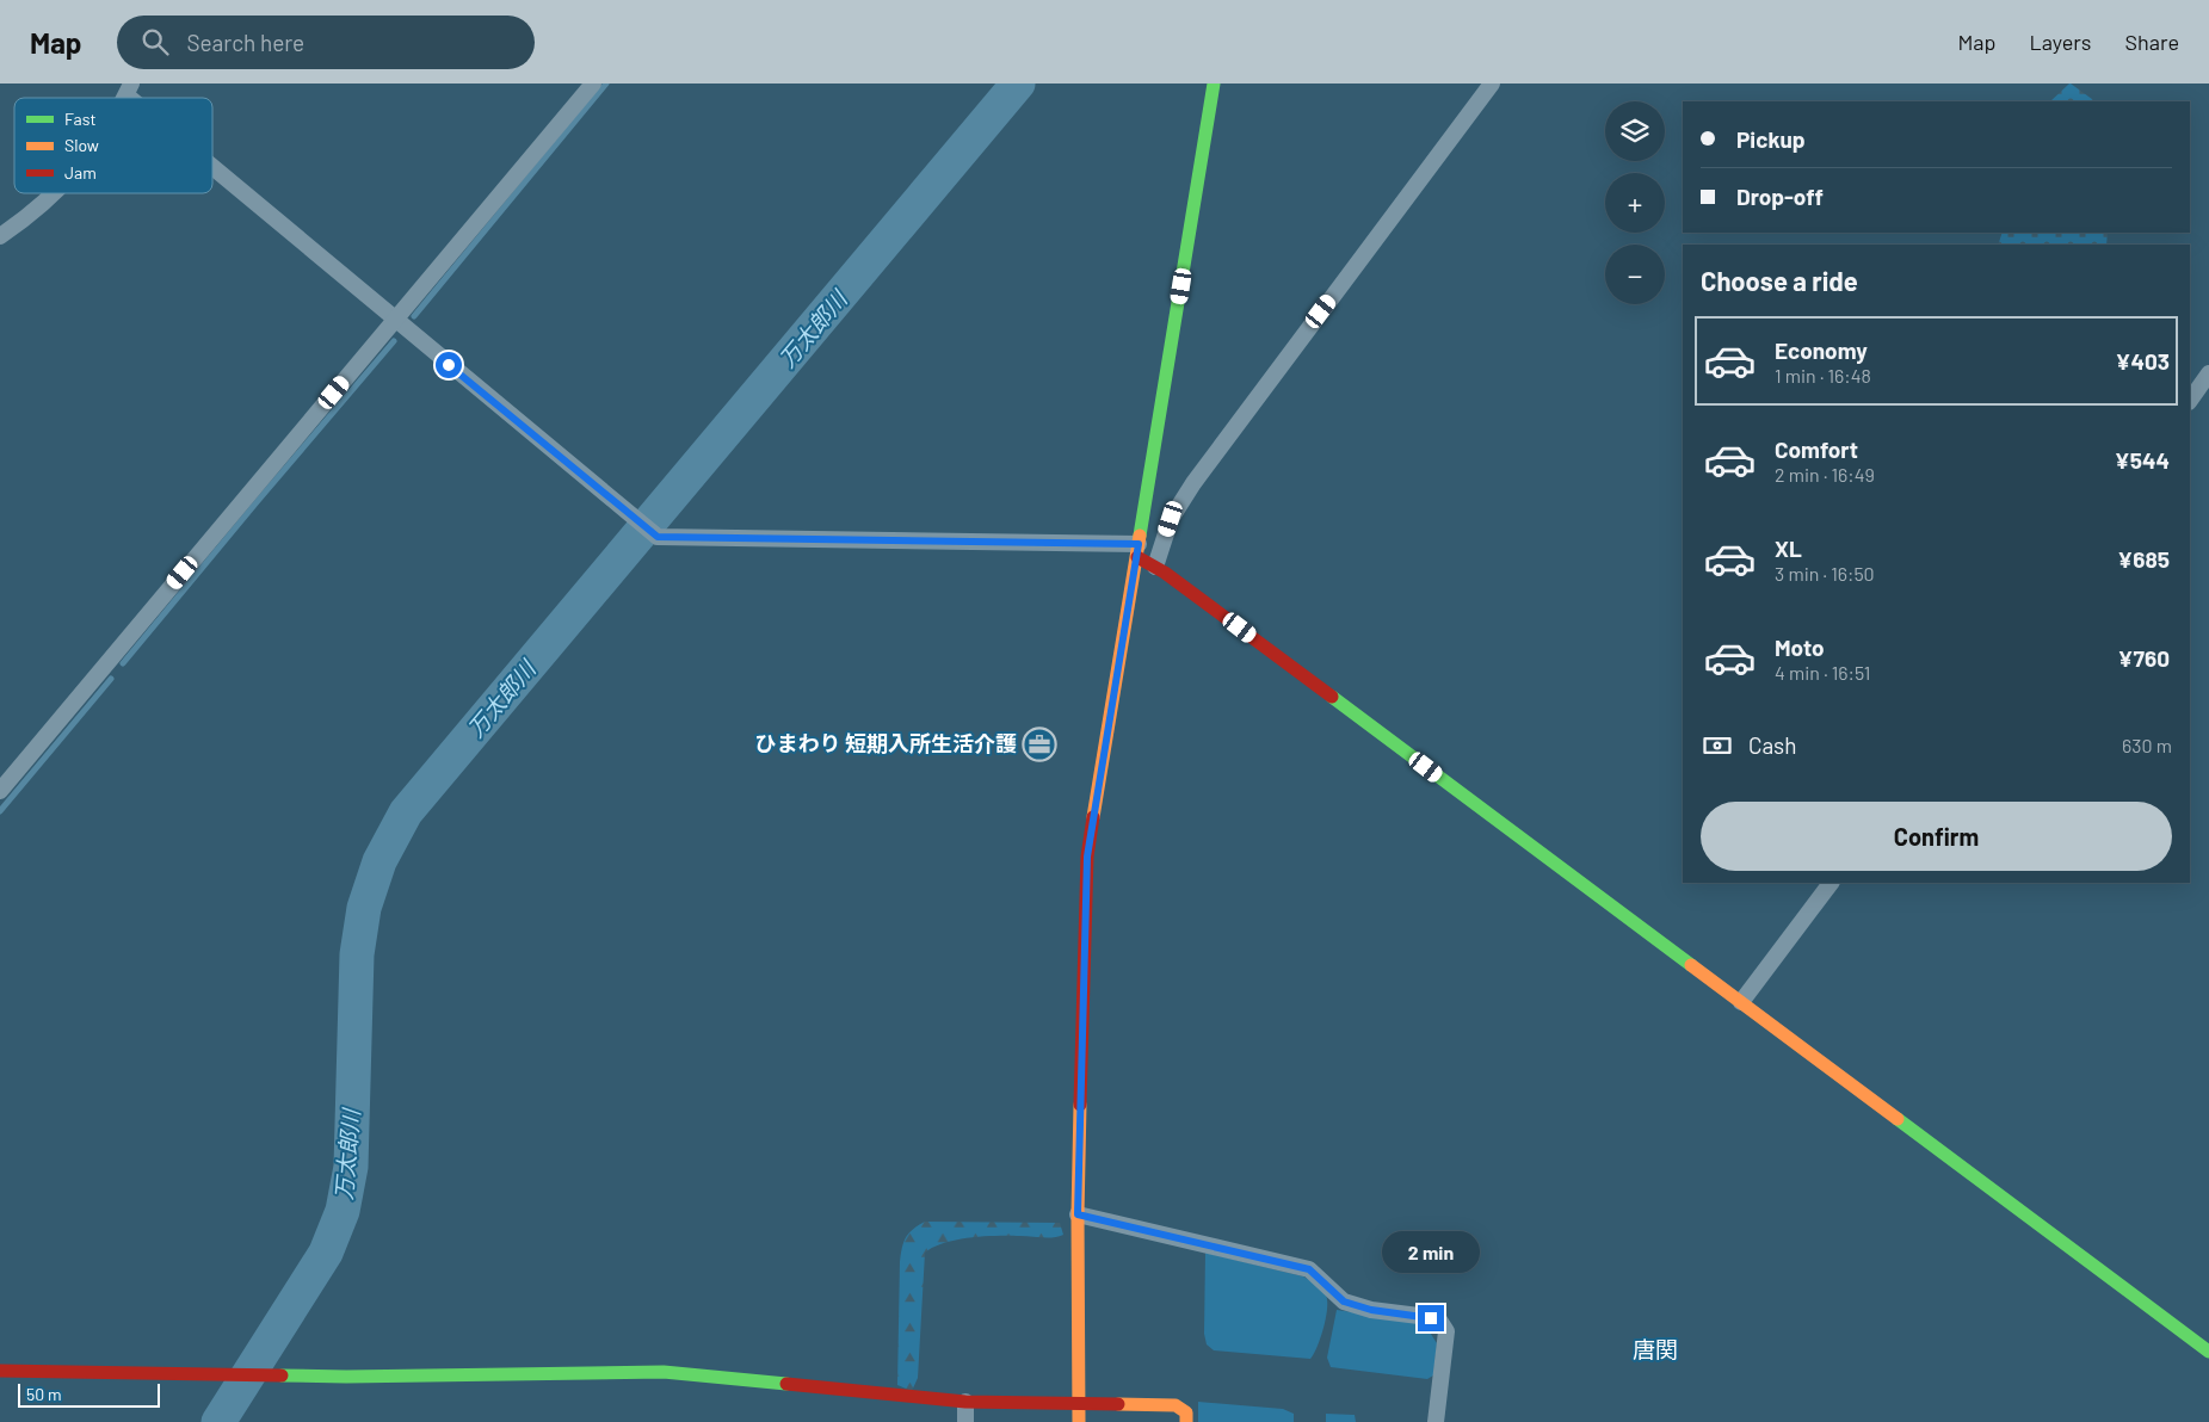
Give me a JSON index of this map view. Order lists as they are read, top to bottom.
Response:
{
  "districts": ["唐関"],
  "water": ["万太郎川"],
  "places": {
    "office": ["ひまわり 短期入所生活介護"]
  },
  "legend": ["Fast", "Slow", "Jam"],
  "scale_bar": "50 m",
  "page": {
    "header": "Map",
    "search": "Search here",
    "nav": ["Map", "Layers", "Share"],
    "map_buttons": ["+", "−"],
    "banner": ["Pickup", "Drop-off"],
    "heading": "Choose a ride",
    "list": [
      {
        "name": "Economy",
        "note": "1 min · 16:48",
        "value": "¥403"
      },
      {
        "name": "Comfort",
        "note": "2 min · 16:49",
        "value": "¥544"
      },
      {
        "name": "XL",
        "note": "3 min · 16:50",
        "value": "¥685"
      },
      {
        "name": "Moto",
        "note": "4 min · 16:51",
        "value": "¥760"
      }
    ],
    "pay": ["Cash", "630 m"],
    "buttons": "Confirm",
    "bubble": "2 min",
    "scale": "50 m"
  }
}
